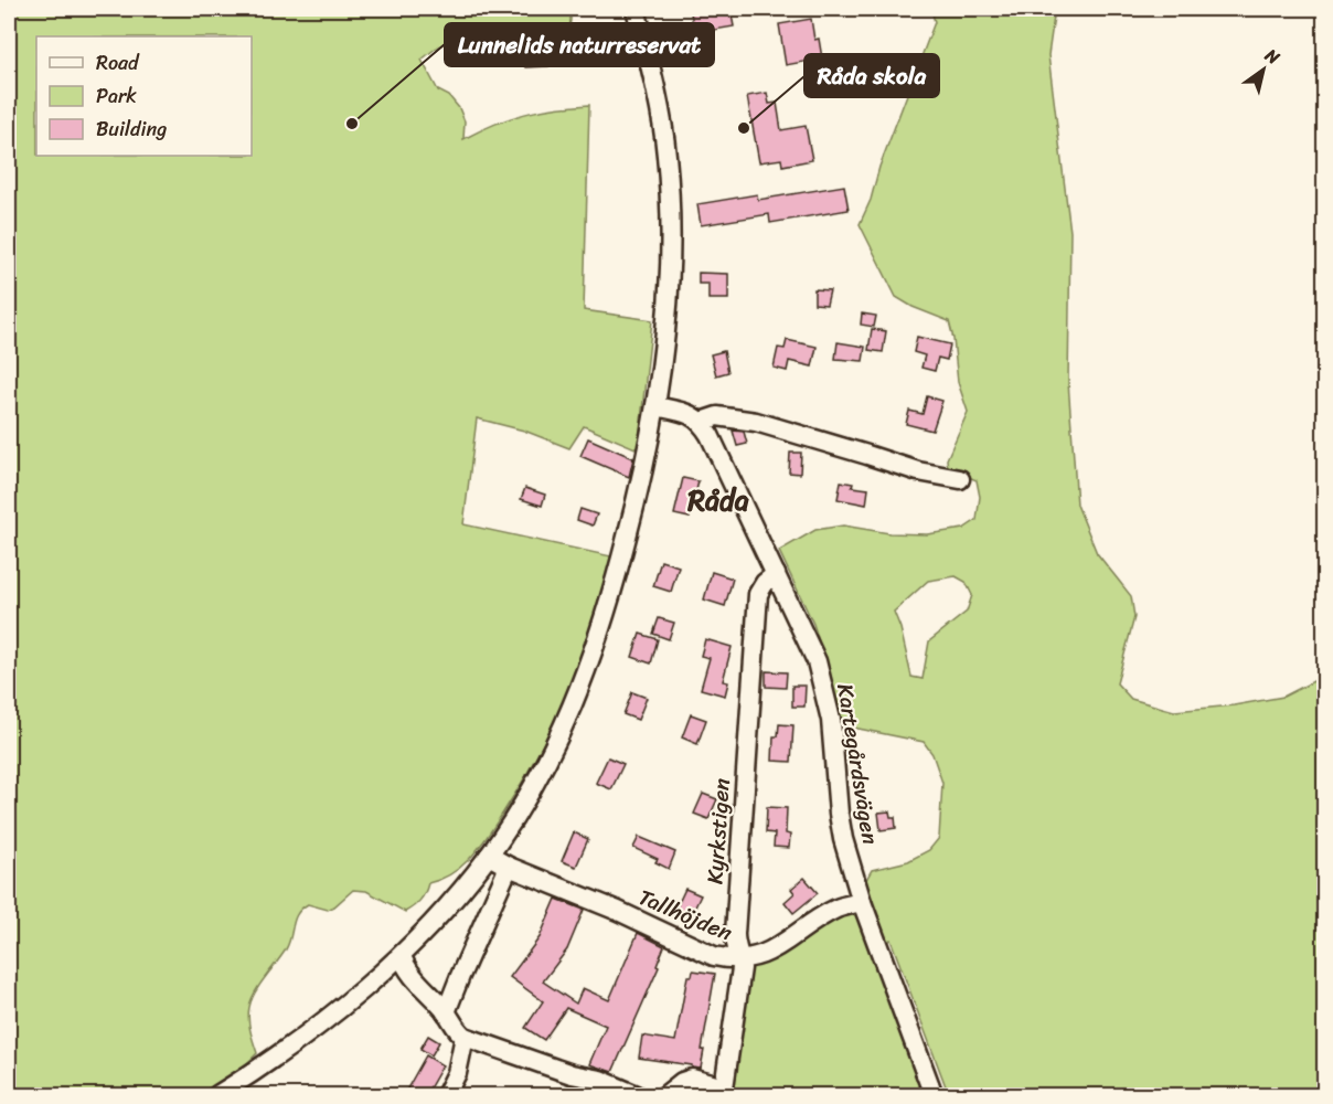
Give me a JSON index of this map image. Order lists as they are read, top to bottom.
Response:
{
  "streets": {
    "street": ["Kartegårdsvägen", "Kyrkstigen", "Tallhöjden"]
  },
  "crossings": [
    ["Kartegårdsvägen", "Kyrkstigen"],
    ["Kartegårdsvägen", "Tallhöjden"],
    ["Kyrkstigen", "Tallhöjden"]
  ],
  "districts": ["Råda"],
  "places": ["Lunnelids naturreservat", "Råda skola"],
  "legend": ["Road", "Park", "Building"],
  "north": "top right"
}
